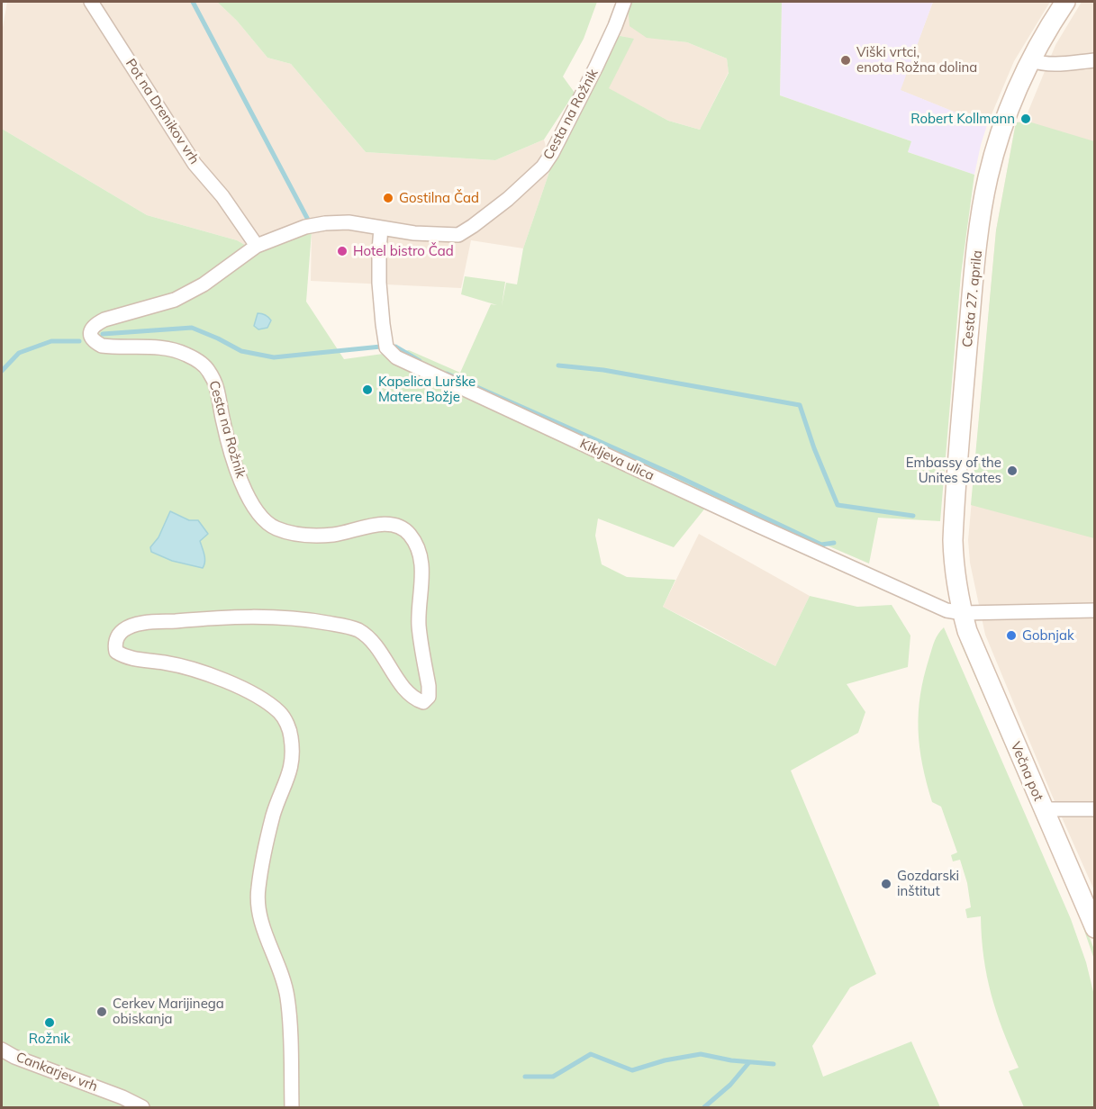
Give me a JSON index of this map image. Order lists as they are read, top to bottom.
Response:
{
  "streets": {
    "main road": ["Cesta 27. aprila", "Večna pot"],
    "street": [
      "Pot na Drenikov vrh",
      "Cesta na Rožnik",
      "Kikljeva ulica",
      "Cankarjev vrh"
    ]
  },
  "crossings": [
    ["Pot na Drenikov vrh", "Cesta na Rožnik"],
    ["Cesta na Rožnik", "Kikljeva ulica"],
    ["Cesta 27. aprila", "Kikljeva ulica"],
    ["Cesta 27. aprila", "Večna pot"],
    ["Kikljeva ulica", "Večna pot"]
  ],
  "places": [
    "Viški vrtci, enota Rožna dolina",
    "Robert Kollmann",
    "Gostilna Čad",
    "Hotel bistro Čad",
    "Kapelica Lurške Matere Božje",
    "Embassy of the Unites States",
    "Gobnjak",
    "Gozdarski inštitut",
    "Cerkev Marijinega obiskanja",
    "Rožnik"
  ]
}
